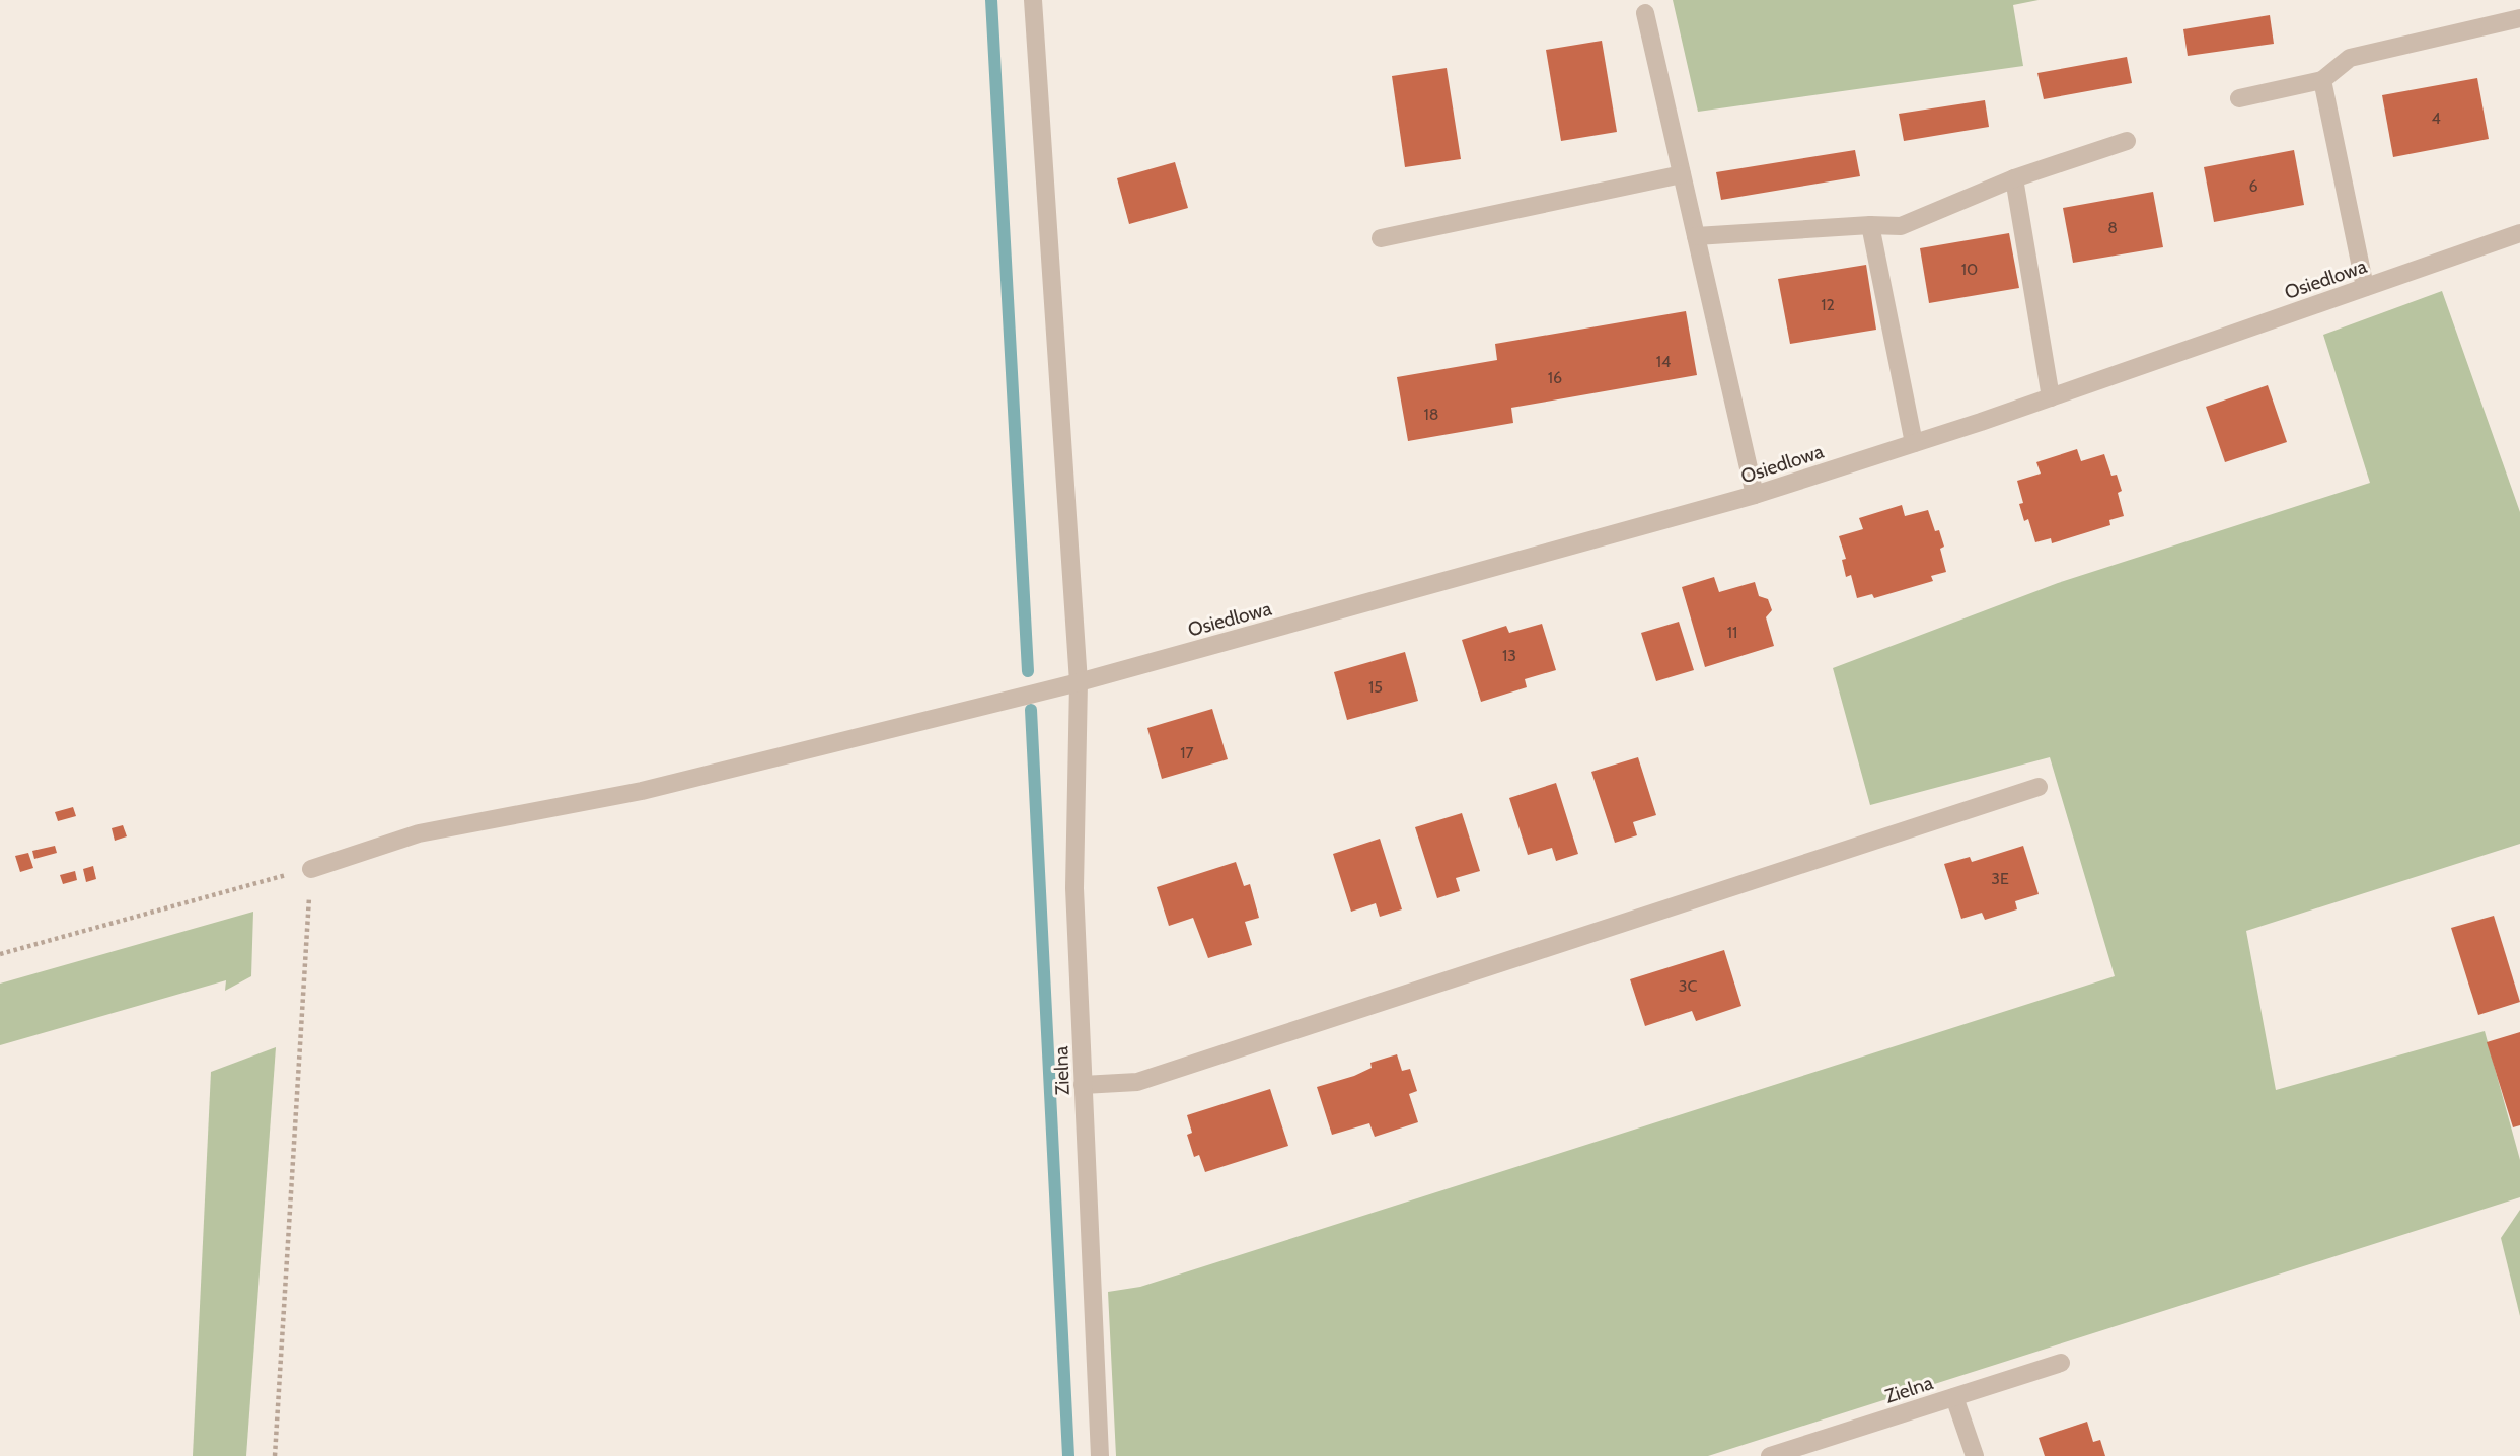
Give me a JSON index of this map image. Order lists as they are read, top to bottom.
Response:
{
  "streets": {
    "street": ["Osiedlowa", "Zielna"]
  },
  "crossings": [
    ["Osiedlowa", "Zielna"]
  ],
  "house_numbers": [
    "4",
    "6",
    "8",
    "10",
    "12",
    "14",
    "16",
    "18",
    "11",
    "13",
    "15",
    "17",
    "3E",
    "3C"
  ]
}
